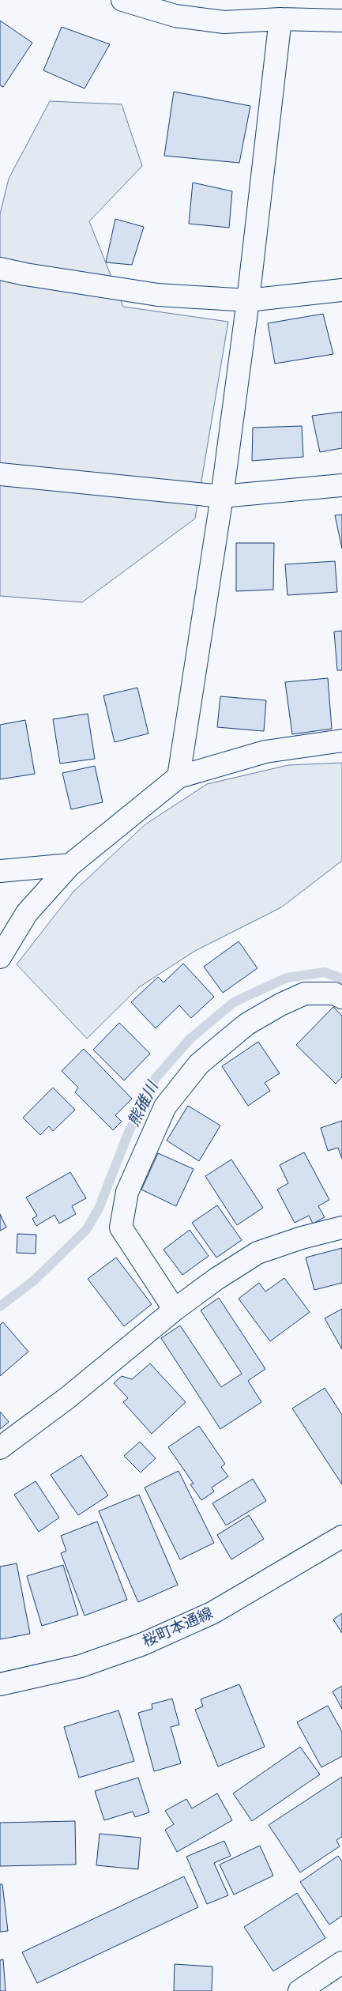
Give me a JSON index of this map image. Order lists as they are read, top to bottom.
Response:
{
  "streets": {
    "street": ["桜町本通線"]
  },
  "water": ["熊碓川"]
}
